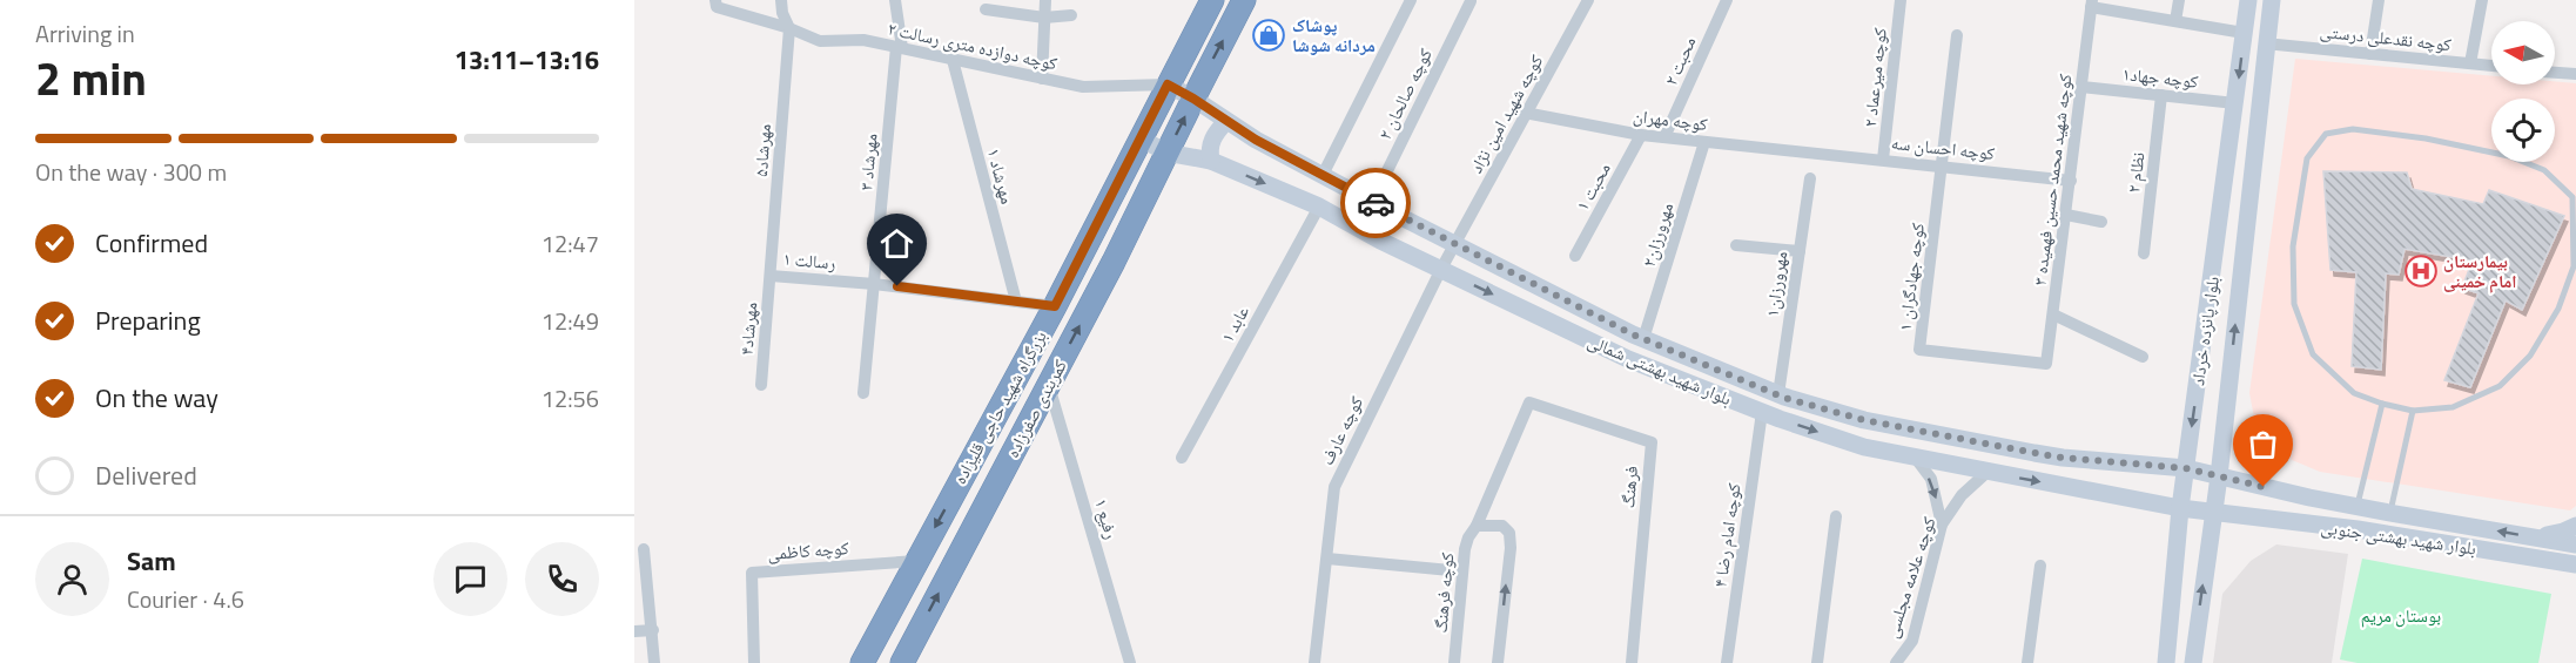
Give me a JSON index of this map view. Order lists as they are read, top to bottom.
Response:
{
  "streets": {
    "highway": ["بزرگراه شهید حاجی قلیزاده", "کمربندی صفرزاده"],
    "main road": ["بلوار پانزده خرداد", "بلوار شهید بهشتی شمالی", "بلوار شهید بهشتی جنوبی"],
    "street": [
      "کوچه نقدعلی درستی",
      "کوچه دوازده متری رسالت ۲",
      "محبت ۲",
      "کوچه میرعماد ۲",
      "کوچه جهاد۱",
      "کوچه صالحان ۲",
      "کوچه شهید امین نژاد",
      "کوچه مهران",
      "کوچه احسان سه",
      "مهرشاد۵",
      "مهرشاد ۳",
      "نظام ۲",
      "مهرشاد ۱",
      "کوچه شهید محمد حسین فهمیده ۳",
      "محبت ۱",
      "مهرورزان۲",
      "رسالت ۱",
      "کوچه جهادگران ۱",
      "مهرورزان۱",
      "عابد ۱",
      "مهرشاد۴",
      "کوچه عارف",
      "فرهنگ",
      "رفیع ۱",
      "کوچه امام رضا ۴",
      "کوچه کاظمی",
      "کوچه علامه مجلسی",
      "کوچه فرهنگ"
    ]
  },
  "crossings": [
    ["کوچه نقدعلی درستی", "بلوار پانزده خرداد"],
    ["کوچه دوازده متری رسالت ۲", "مهرشاد۵"],
    ["کوچه دوازده متری رسالت ۲", "مهرشاد ۳"],
    ["کوچه دوازده متری رسالت ۲", "مهرشاد ۱"],
    ["کوچه دوازده متری رسالت ۲", "بلوار شهید بهشتی شمالی"],
    ["کوچه دوازده متری رسالت ۲", "بزرگراه شهید حاجی قلیزاده"],
    ["محبت ۲", "کوچه مهران"],
    ["کوچه میرعماد ۲", "کوچه احسان سه"],
    ["کوچه جهاد۱", "نظام ۲"],
    ["کوچه جهاد۱", "کوچه شهید محمد حسین فهمیده ۳"],
    ["کوچه جهاد۱", "بلوار پانزده خرداد"],
    ["کوچه صالحان ۲", "بلوار شهید بهشتی شمالی"],
    ["کوچه شهید امین نژاد", "کوچه مهران"],
    ["کوچه شهید امین نژاد", "بلوار شهید بهشتی شمالی"],
    ["کوچه شهید امین نژاد", "کوچه عارف"],
    ["کوچه مهران", "کوچه احسان سه"],
    ["کوچه مهران", "محبت ۱"],
    ["کوچه مهران", "مهرورزان۲"],
    ["کوچه احسان سه", "کوچه شهید محمد حسین فهمیده ۳"],
    ["کوچه احسان سه", "کوچه جهادگران ۱"],
    ["مهرشاد۵", "رسالت ۱"],
    ["مهرشاد۵", "مهرشاد۴"],
    ["مهرشاد ۳", "رسالت ۱"],
    ["مهرشاد ۱", "رسالت ۱"],
    ["کوچه شهید محمد حسین فهمیده ۳", "کوچه جهادگران ۱"],
    ["مهرورزان۲", "بلوار شهید بهشتی شمالی"],
    ["رسالت ۱", "مهرشاد۴"],
    ["رسالت ۱", "بزرگراه شهید حاجی قلیزاده"],
    ["مهرورزان۱", "بلوار شهید بهشتی شمالی"],
    ["عابد ۱", "بلوار شهید بهشتی شمالی"],
    ["بلوار پانزده خرداد", "بلوار شهید بهشتی شمالی"],
    ["بلوار پانزده خرداد", "بلوار شهید بهشتی جنوبی"],
    ["بلوار شهید بهشتی شمالی", "بزرگراه شهید حاجی قلیزاده"],
    ["بلوار شهید بهشتی شمالی", "کمربندی صفرزاده"],
    ["بلوار شهید بهشتی شمالی", "کوچه عارف"],
    ["بلوار شهید بهشتی شمالی", "کوچه امام رضا ۴"],
    ["بلوار شهید بهشتی شمالی", "بلوار شهید بهشتی جنوبی"],
    ["بلوار شهید بهشتی شمالی", "کوچه علامه مجلسی"],
    ["بزرگراه شهید حاجی قلیزاده", "کوچه کاظمی"],
    ["کمربندی صفرزاده", "رفیع ۱"],
    ["فرهنگ", "کوچه فرهنگ"]
  ],
  "one_way": ["بزرگراه شهید حاجی قلیزاده", "کمربندی صفرزاده"],
  "parks": ["بوستان مریم"],
  "places": {
    "shop": ["پوشاک مردانه شوشا"],
    "hospital": ["بیمارستان امام خمینی"]
  },
  "north": "left",
  "page": {
    "heading": ["2 min", "Arriving in", "13:11–13:16"],
    "panel": ["Sam", "Courier · 4.6"],
    "bar": "On the way · 300 m",
    "list": [
      ["Confirmed", "12:47"],
      ["Preparing", "12:49"],
      ["On the way", "12:56"],
      "Delivered"
    ]
  }
}
